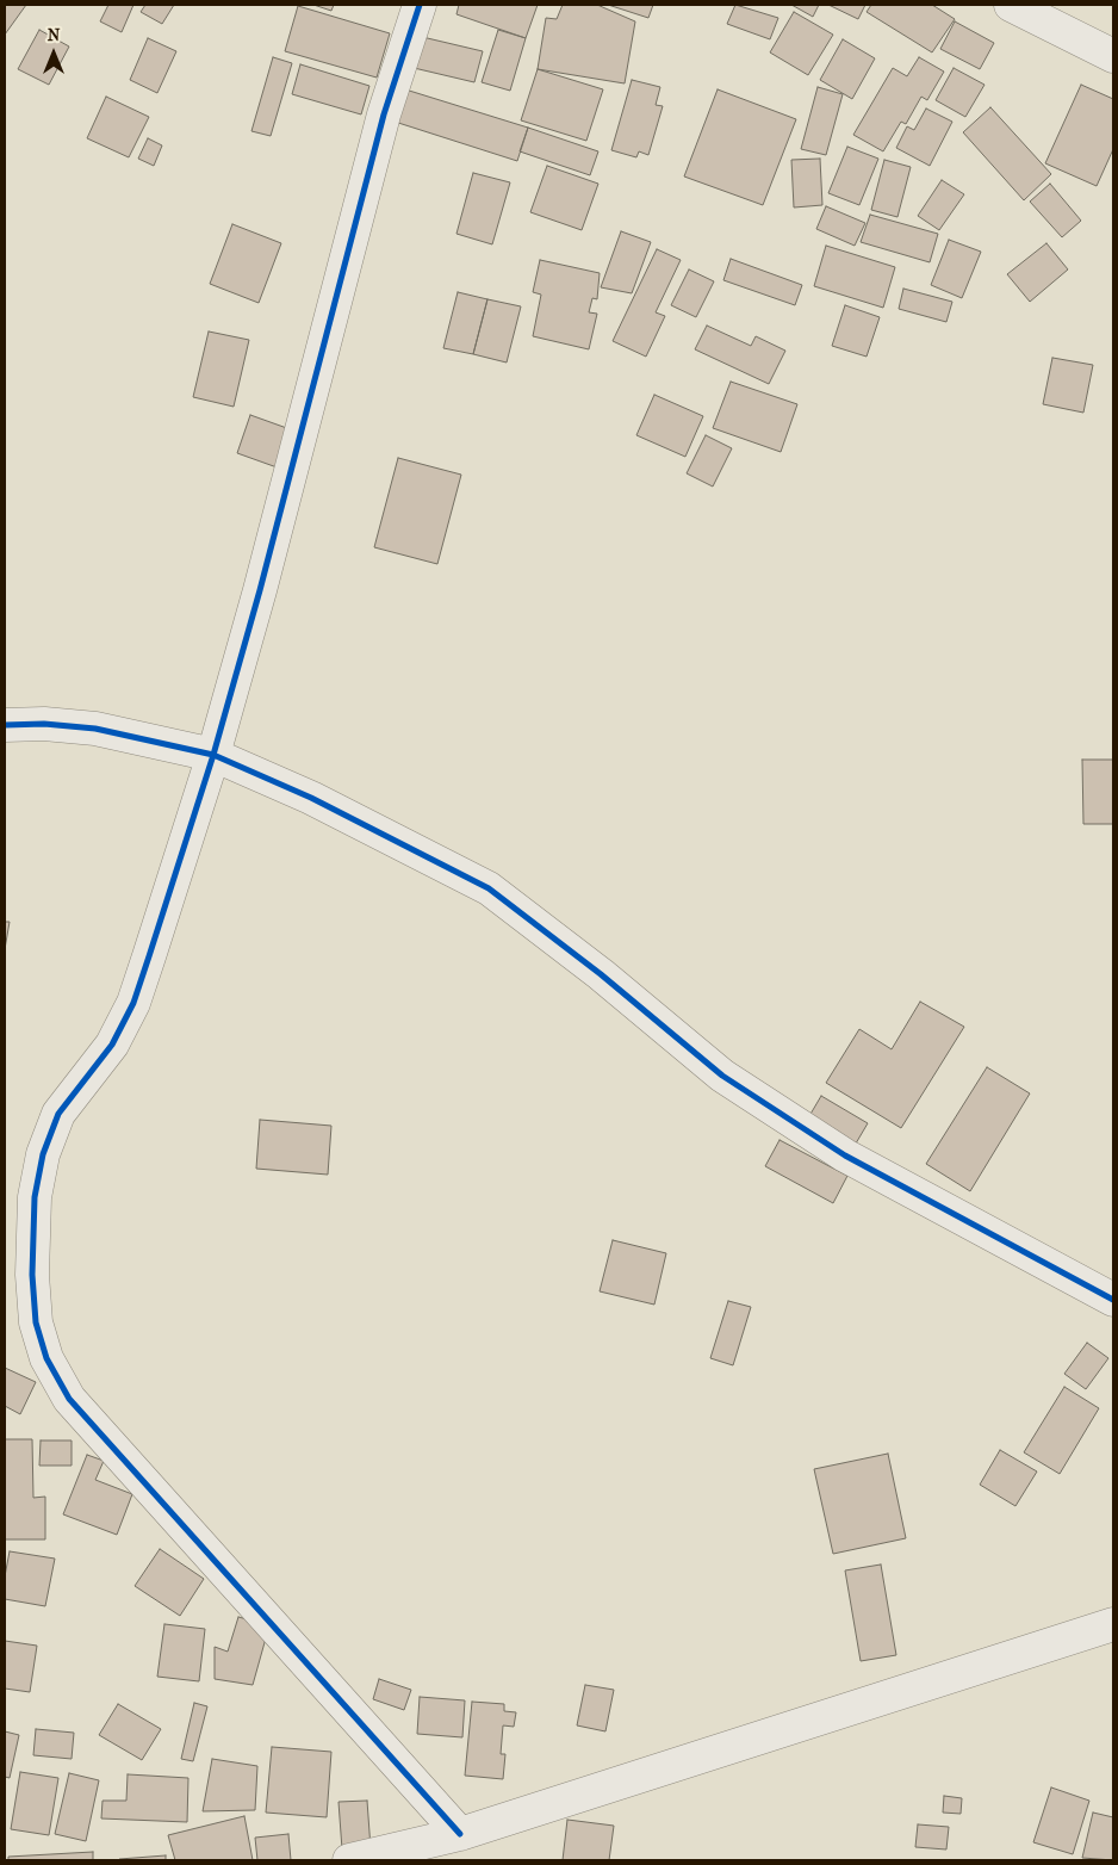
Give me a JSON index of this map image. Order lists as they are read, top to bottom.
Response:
{
  "north": "top"
}
